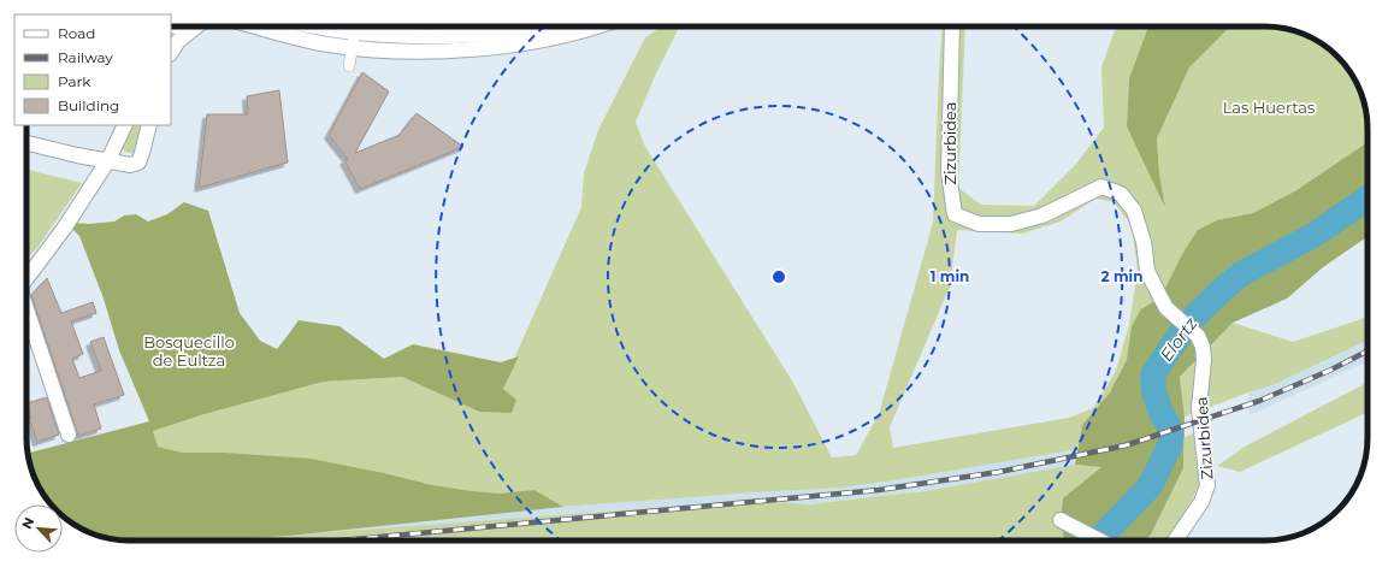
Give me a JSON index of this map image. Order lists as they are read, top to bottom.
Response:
{
  "streets": {
    "street": ["Zizurbidea"]
  },
  "water": ["Elortz"],
  "parks": ["Las Huertas", "Bosquecillo de Eultza"],
  "legend": [
    "Road",
    "Railway",
    "Park",
    "Building"
  ],
  "north": "top left",
  "rings": ["1 min", "2 min"]
}
